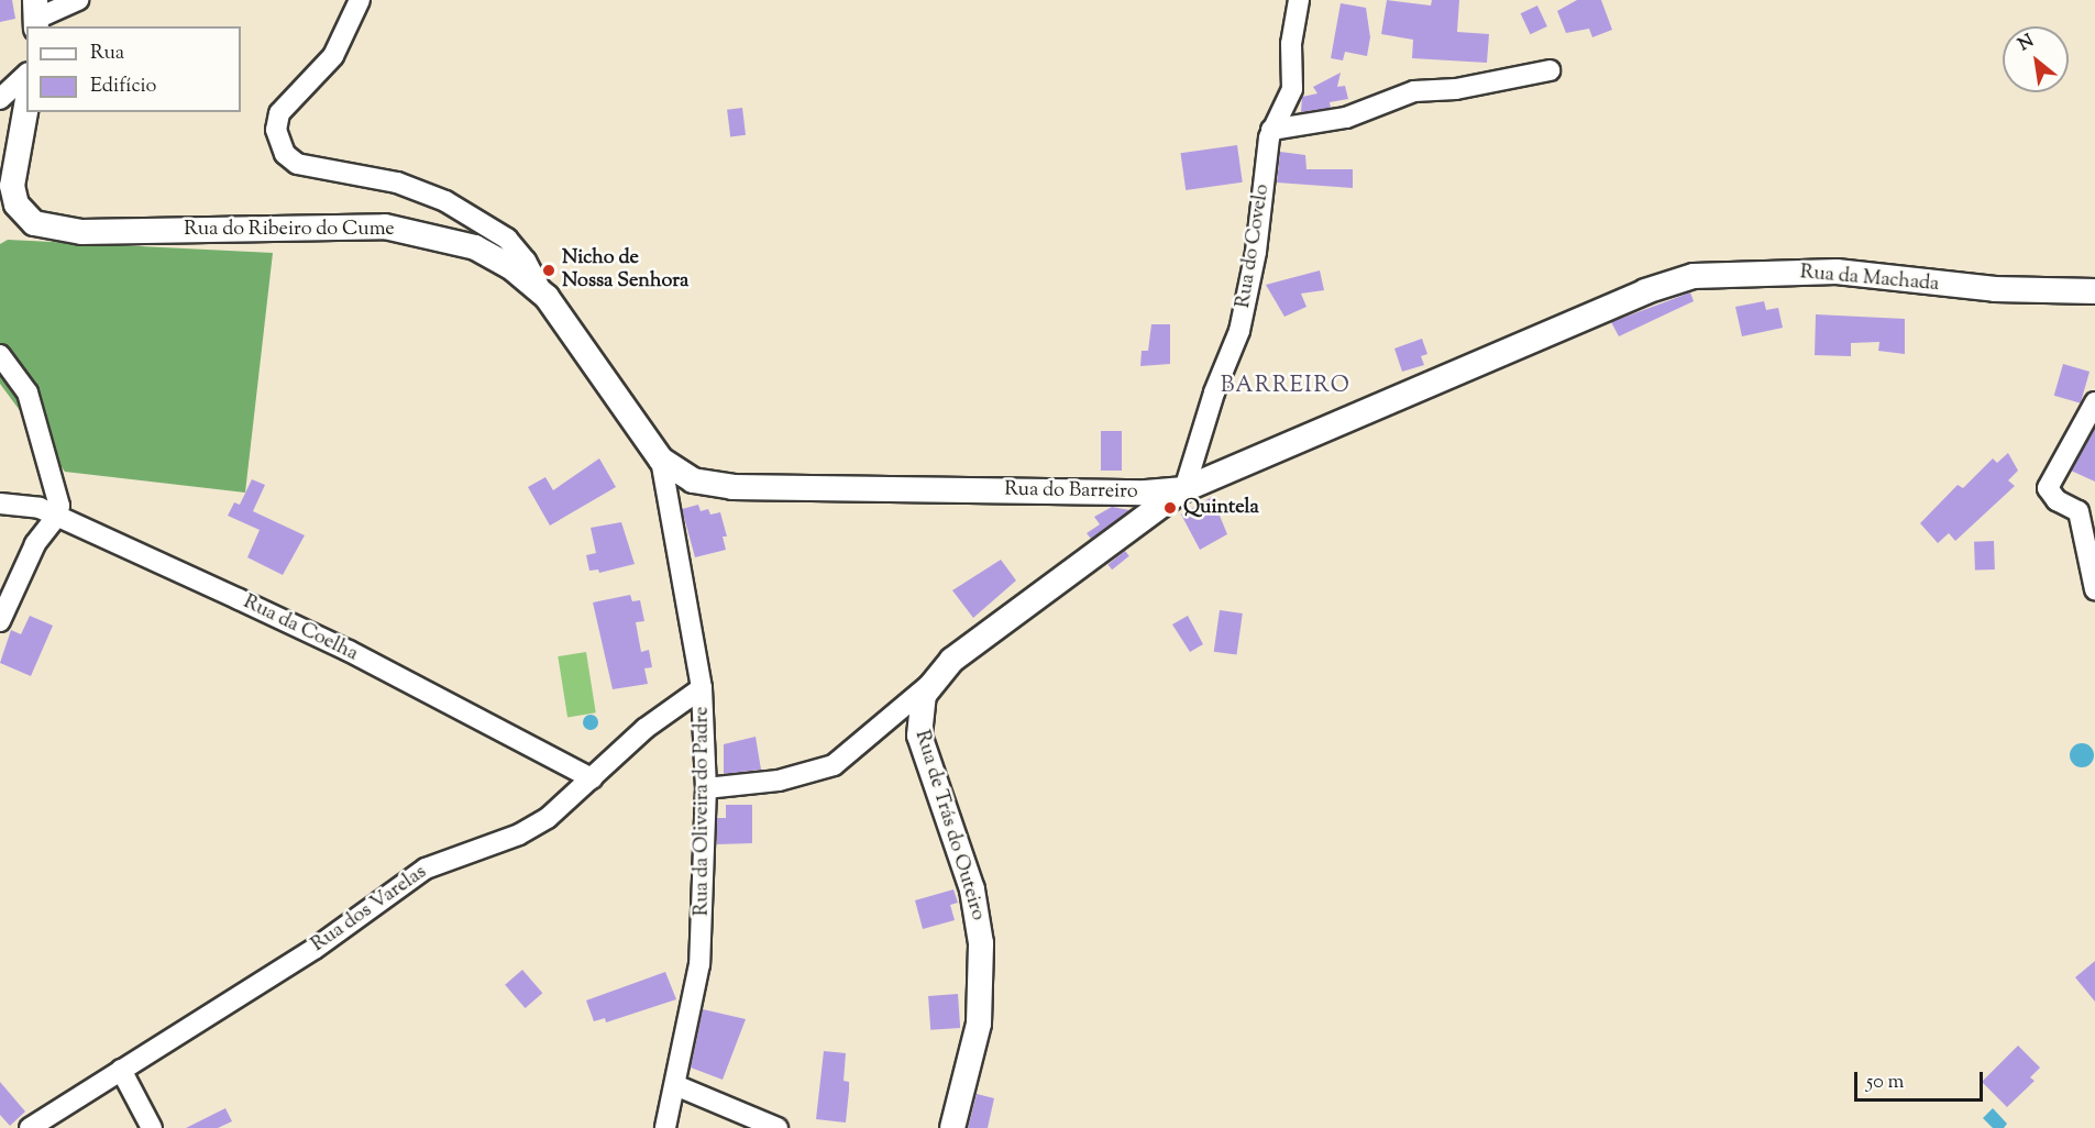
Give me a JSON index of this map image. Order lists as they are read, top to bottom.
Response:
{
  "streets": {
    "street": [
      "Rua do Ribeiro do Cume",
      "Rua do Covelo",
      "Rua da Machada",
      "Rua do Barreiro",
      "Rua da Coelha",
      "Rua da Oliveira do Padre",
      "Rua de Trás do Outeiro",
      "Rua dos Varelas"
    ]
  },
  "crossings": [
    ["Rua do Ribeiro do Cume", "Rua do Barreiro"],
    ["Rua do Ribeiro do Cume", "Rua da Oliveira do Padre"],
    ["Rua do Covelo", "Rua do Barreiro"],
    ["Rua do Covelo", "Rua de Trás do Outeiro"],
    ["Rua da Machada", "Rua do Barreiro"],
    ["Rua do Barreiro", "Rua da Oliveira do Padre"],
    ["Rua do Barreiro", "Rua de Trás do Outeiro"],
    ["Rua da Coelha", "Rua dos Varelas"],
    ["Rua da Oliveira do Padre", "Rua dos Varelas"]
  ],
  "districts": ["BARREIRO"],
  "places": ["Nicho de Nossa Senhora", "Quintela"],
  "legend": ["Rua", "Edifício"],
  "scale_bar": "50 m",
  "north": "top left"
}
